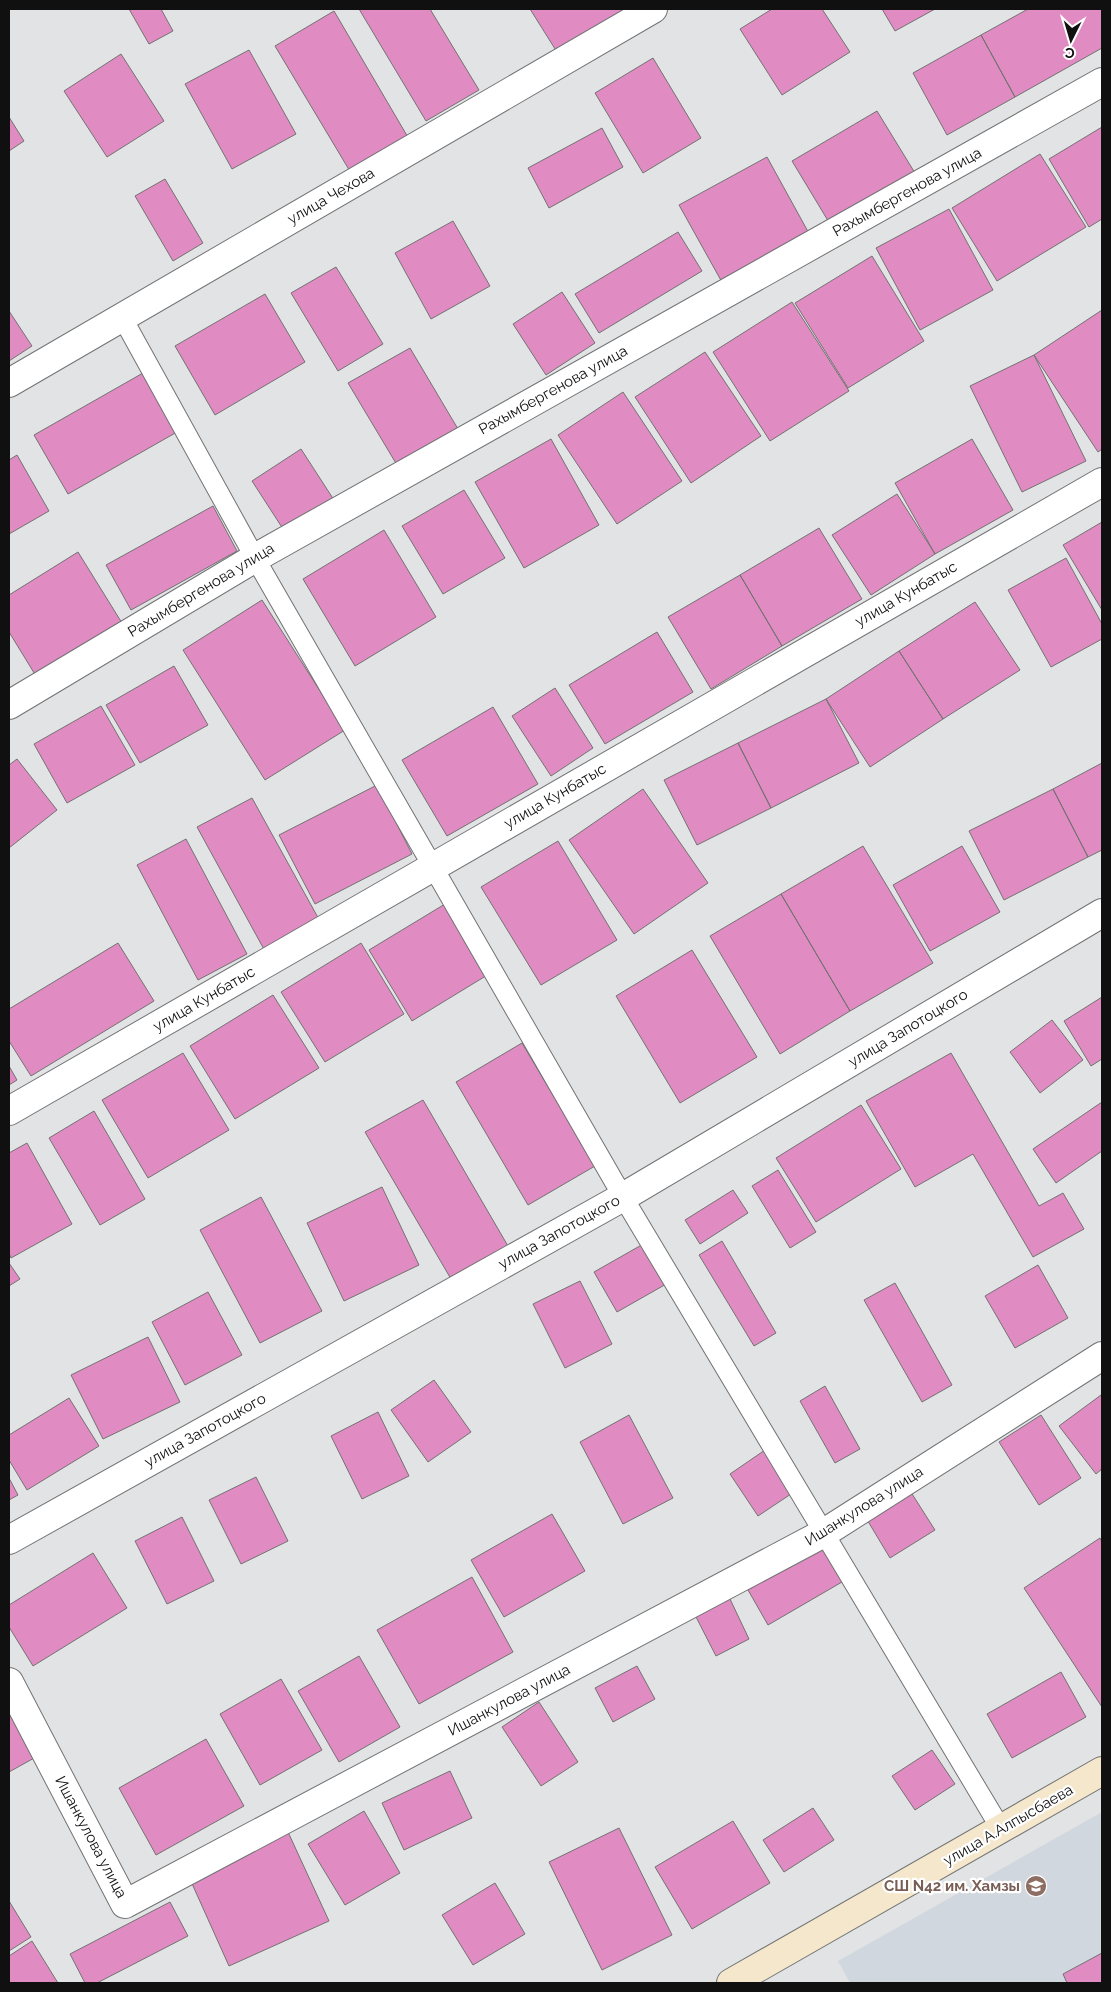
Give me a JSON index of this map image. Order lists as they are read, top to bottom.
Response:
{
  "streets": {
    "street": [
      "Рахымбергенова улица",
      "улица Чехова",
      "улица Кунбатыс",
      "улица Запотоцкого",
      "Ишанкулова улица",
      "улица А.Алпысбаева"
    ]
  },
  "places": {
    "school or university": ["СШ N42 им. Хамзы"]
  },
  "north": "bottom"
}
